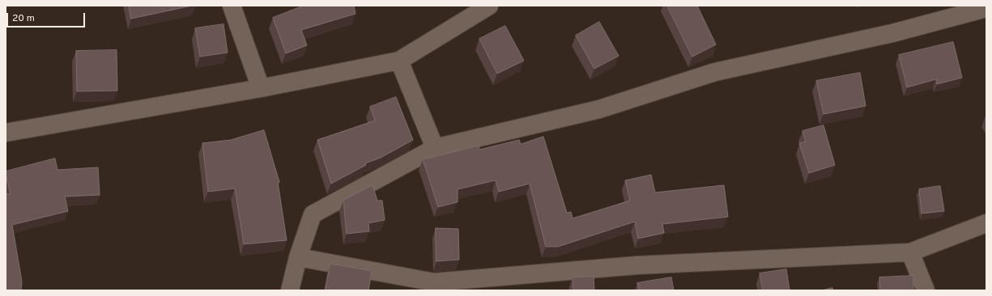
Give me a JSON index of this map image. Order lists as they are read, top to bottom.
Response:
{
  "scale_bar": "20 m"
}
